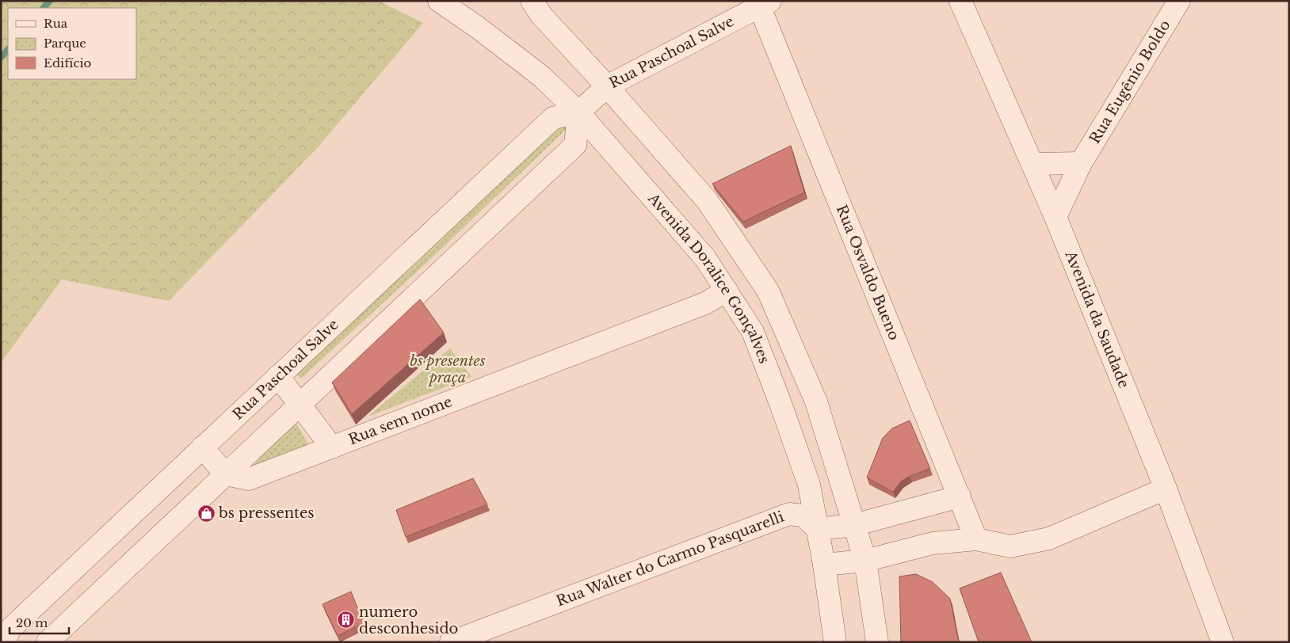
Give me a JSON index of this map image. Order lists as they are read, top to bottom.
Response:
{
  "streets": {
    "street": [
      "Rua Paschoal Salve",
      "Rua Eugênio Boldo",
      "Rua Osvaldo Bueno",
      "Avenida Doralice Gonçalves",
      "Avenida da Saudade",
      "Rua sem nome",
      "Rua Walter do Carmo Pasquarelli"
    ]
  },
  "crossings": [
    ["Rua Paschoal Salve", "Rua Osvaldo Bueno"],
    ["Rua Paschoal Salve", "Avenida Doralice Gonçalves"],
    ["Rua Eugênio Boldo", "Avenida da Saudade"],
    ["Avenida Doralice Gonçalves", "Rua sem nome"],
    ["Avenida Doralice Gonçalves", "Rua Walter do Carmo Pasquarelli"]
  ],
  "parks": ["bs presentes praça"],
  "places": {
    "shop": ["bs pressentes"],
    "building": ["numero desconhesido"]
  },
  "legend": ["Rua", "Parque", "Edifício"],
  "scale_bar": "20 m"
}
